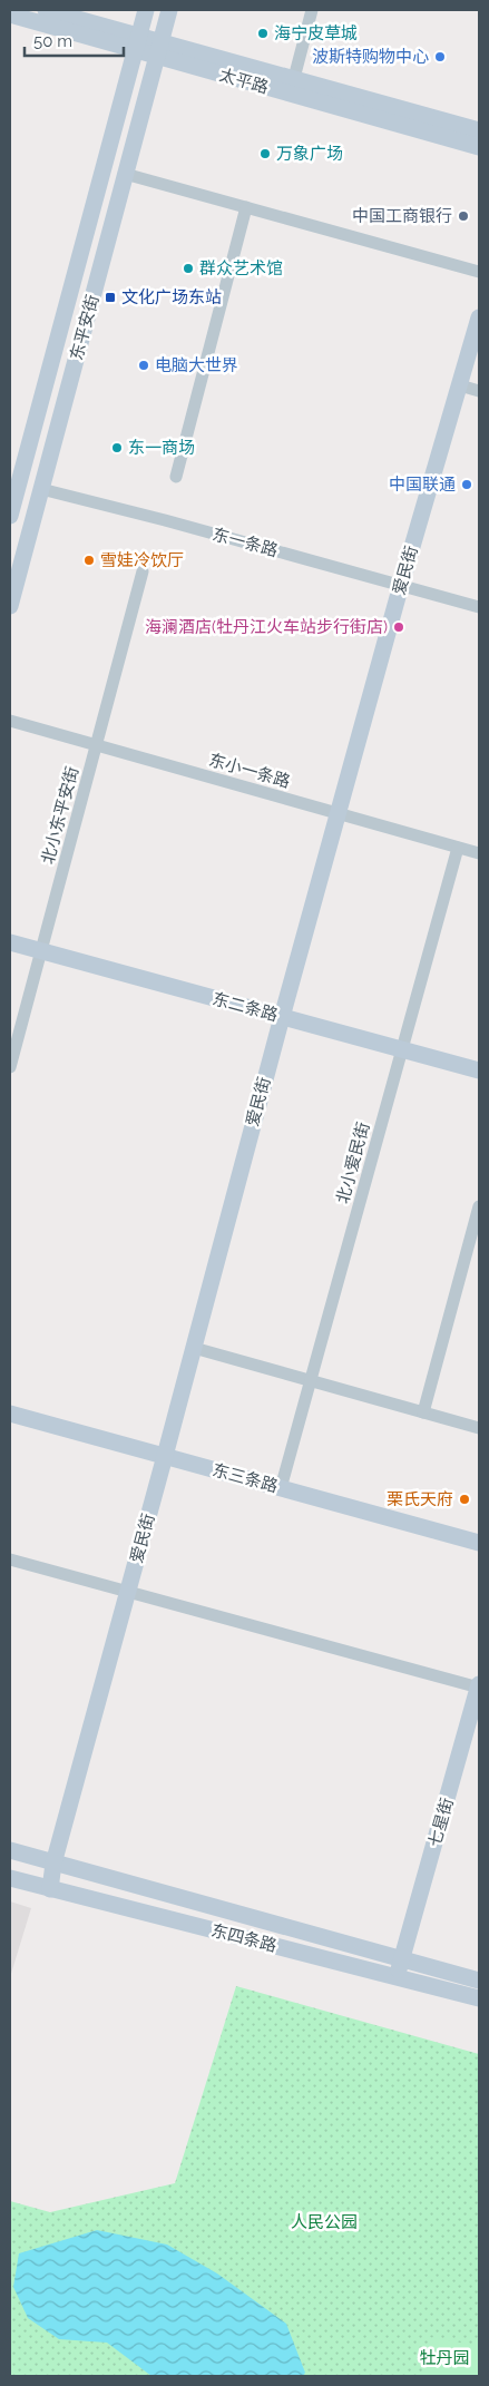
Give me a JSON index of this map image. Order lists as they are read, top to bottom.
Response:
{
  "streets": {
    "main road": [
      "太平路",
      "东平安街",
      "东一条路",
      "爱民街",
      "东二条路",
      "东三条路",
      "七星街",
      "东四条路"
    ],
    "street": ["东小一条路", "北小东平安街", "北小爱民街"]
  },
  "crossings": [
    ["太平路", "东平安街"],
    ["东平安街", "东一条路"],
    ["东一条路", "爱民街"],
    ["爱民街", "东小一条路"],
    ["爱民街", "东二条路"],
    ["爱民街", "东三条路"],
    ["爱民街", "东四条路"],
    ["东小一条路", "北小东平安街"],
    ["东小一条路", "北小爱民街"],
    ["北小东平安街", "东二条路"],
    ["东二条路", "北小爱民街"],
    ["北小爱民街", "东三条路"],
    ["七星街", "东四条路"]
  ],
  "parks": ["人民公园", "牡丹园"],
  "places": {
    "other": [
      "海宁皮草城",
      "波斯特购物中心",
      "万象广场",
      "中国工商银行",
      "群众艺术馆",
      "电脑大世界",
      "东一商场",
      "中国联通",
      "雪娃冷饮厅",
      "海澜酒店(牡丹江火车站步行街店)",
      "栗氏天府"
    ],
    "transit": ["文化广场东站"]
  },
  "scale_bar": "50 m"
}
